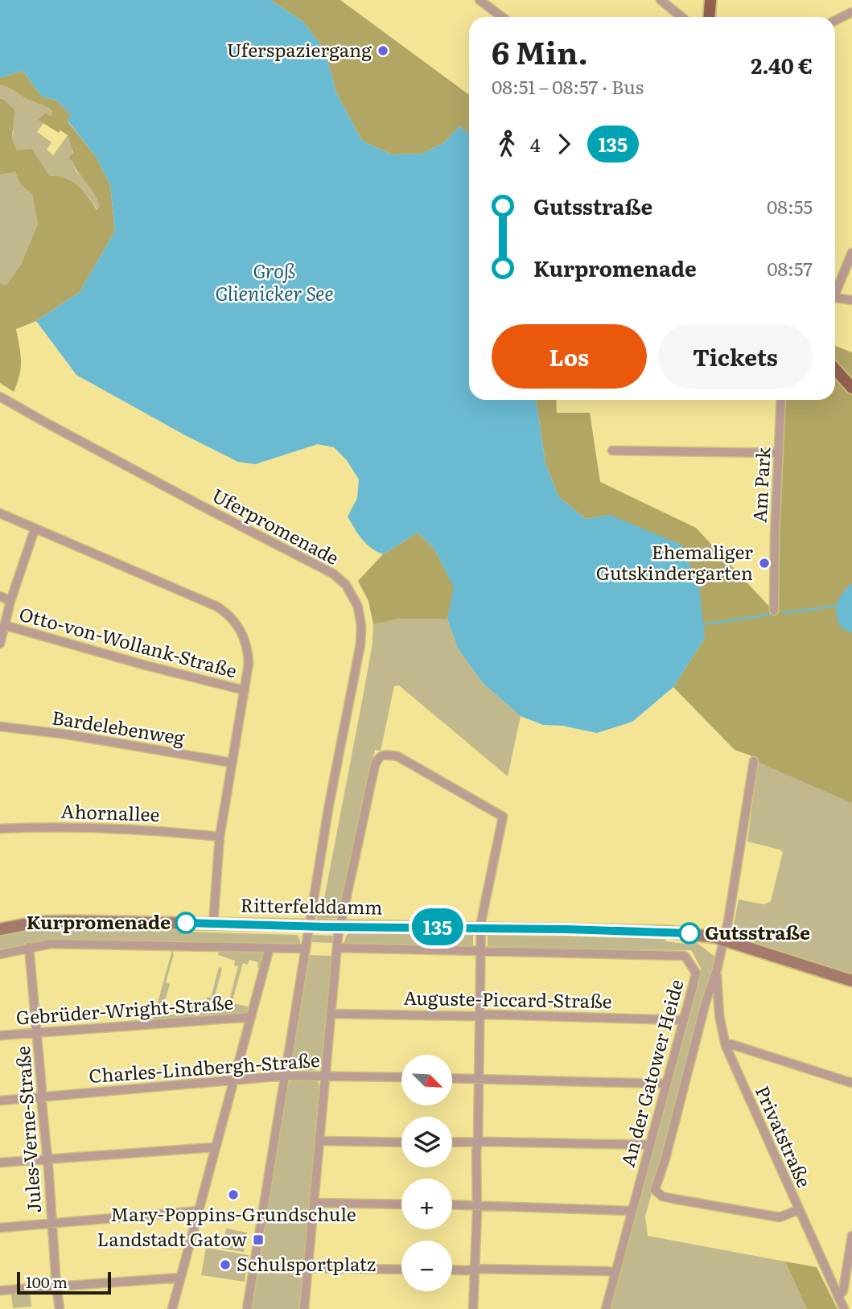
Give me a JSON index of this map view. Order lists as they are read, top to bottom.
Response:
{
  "streets": {
    "main road": ["Ritterfelddamm"],
    "street": [
      "Am Park",
      "Uferpromenade",
      "Otto-von-Wollank-Straße",
      "Bardelebenweg",
      "Ahornallee",
      "Auguste-Piccard-Straße",
      "Gebrüder-Wright-Straße",
      "Charles-Lindbergh-Straße",
      "An der Gatower Heide",
      "Jules-Verne-Straße",
      "Privatstraße"
    ]
  },
  "crossings": [
    ["Uferpromenade", "Ritterfelddamm"],
    ["Uferpromenade", "Charles-Lindbergh-Straße"],
    ["Auguste-Piccard-Straße", "An der Gatower Heide"],
    ["Gebrüder-Wright-Straße", "Jules-Verne-Straße"],
    ["Charles-Lindbergh-Straße", "Jules-Verne-Straße"]
  ],
  "water": ["Groß Glienicker See"],
  "places": {
    "other": [
      "Uferspaziergang",
      "Ehemaliger Gutskindergarten",
      "Kurpromenade",
      "Gutsstraße",
      "Mary-Poppins-Grundschule",
      "Schulsportplatz"
    ],
    "transit": ["Landstadt Gatow"]
  },
  "lines": ["bus line 135"],
  "scale_bar": "100 m",
  "north": "bottom right",
  "page": {
    "on_map": "135",
    "heading": ["6 Min.", "08:51 – 08:57 · Bus", "2.40 €"],
    "legs": ["4", "135"],
    "list": [
      {
        "name": "Gutsstraße",
        "value": "08:55"
      },
      {
        "name": "Kurpromenade",
        "value": "08:57"
      }
    ],
    "buttons": ["Los", "Tickets"],
    "map_buttons": ["+", "−"],
    "scale": "100 m"
  }
}
